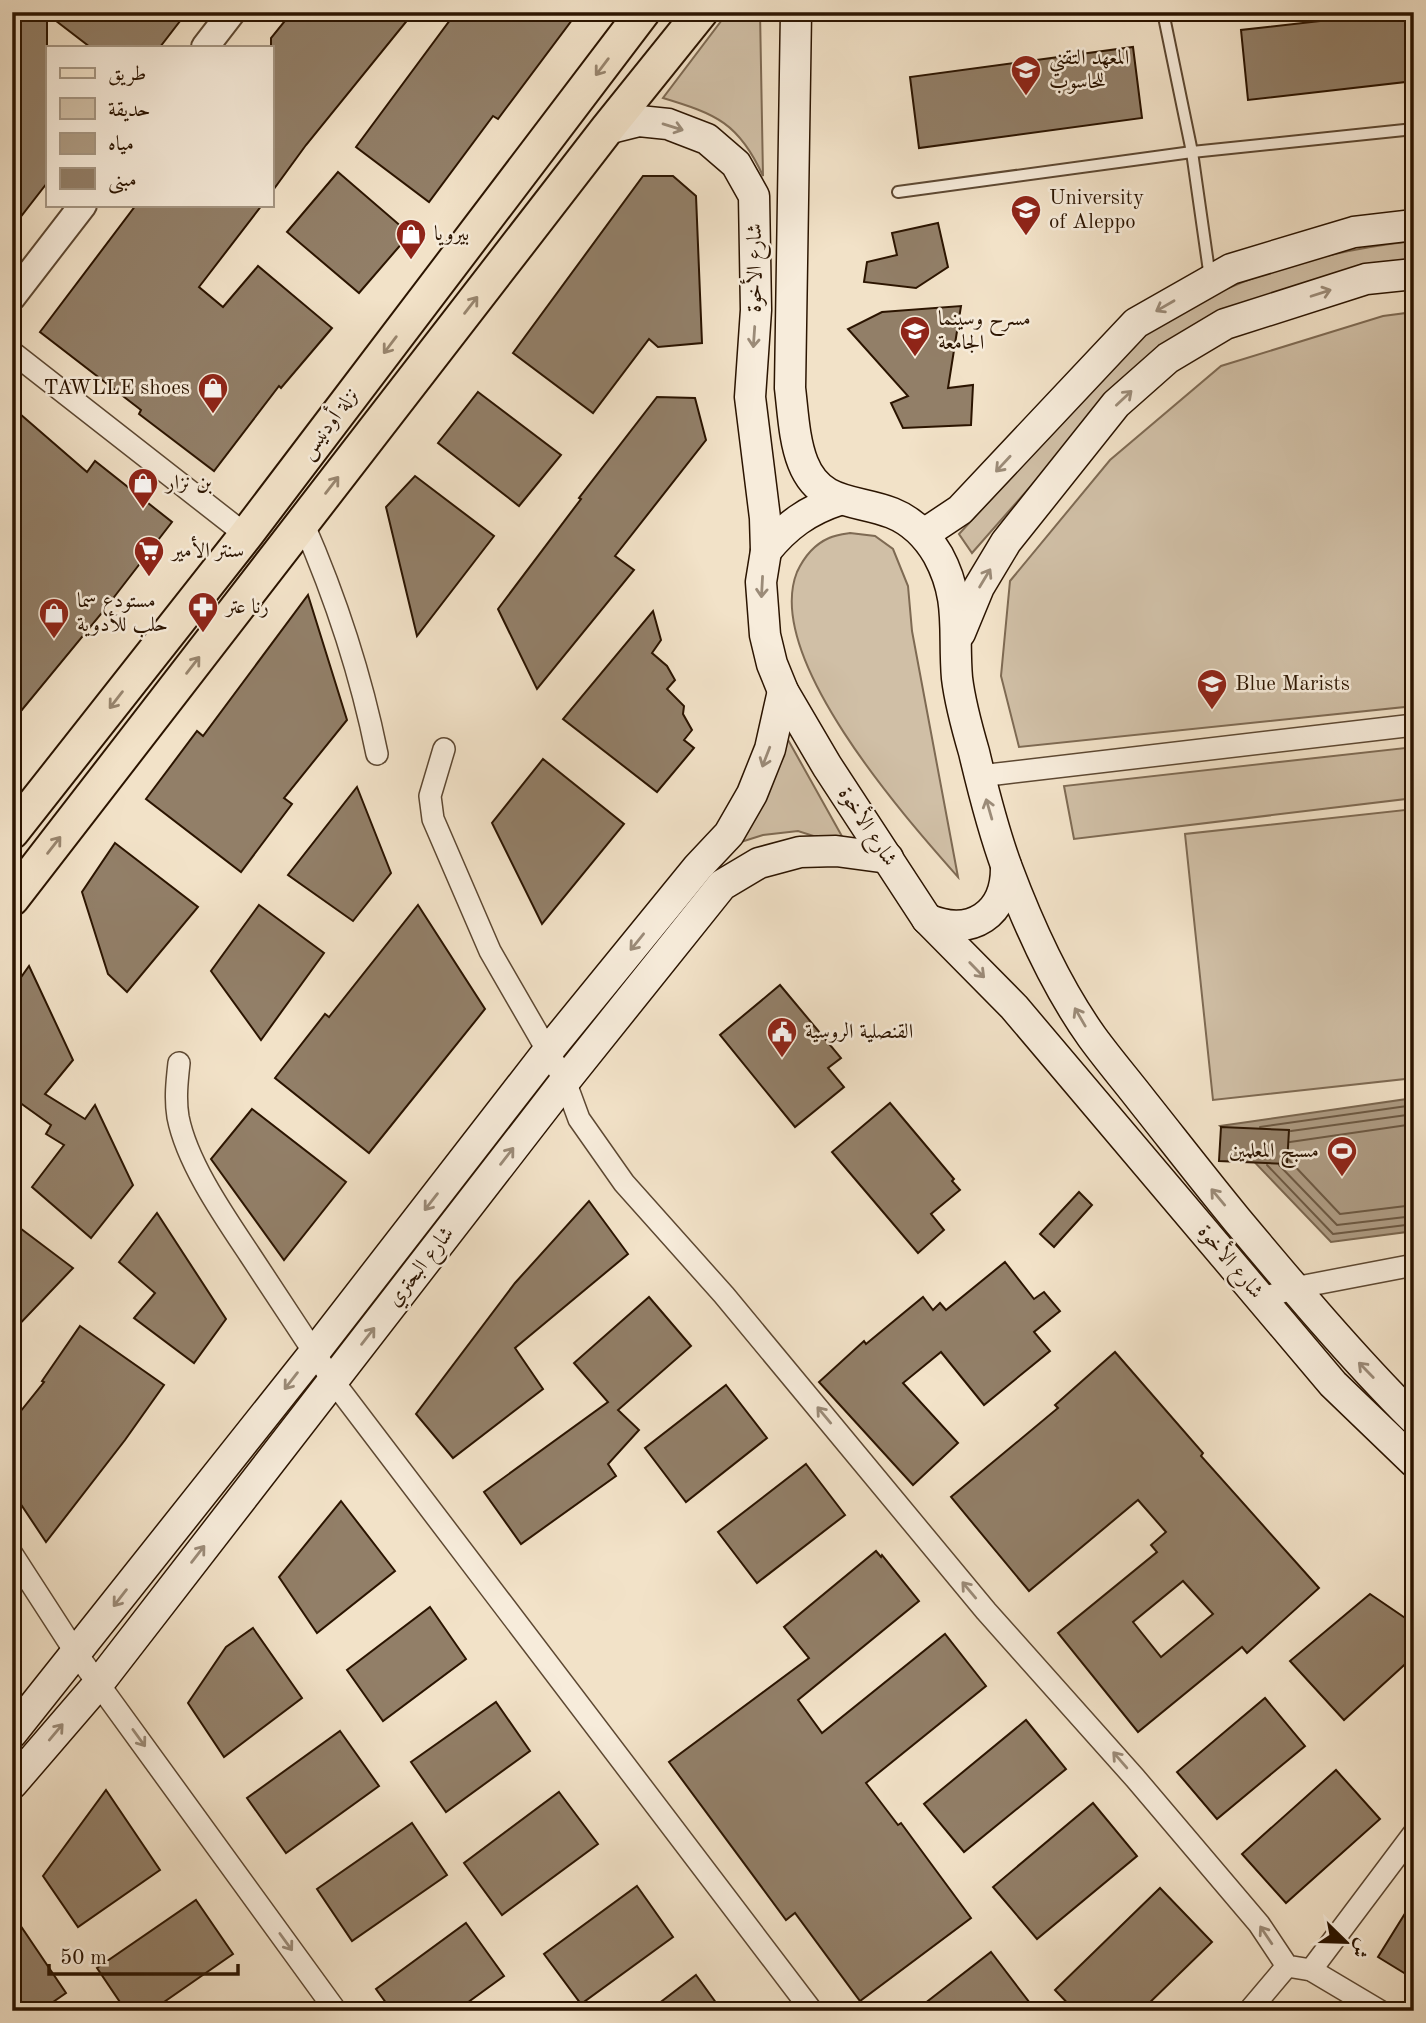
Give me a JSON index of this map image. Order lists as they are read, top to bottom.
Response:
{
  "streets": {
    "main road": ["شارع الأخوة", "نزلة أودنيس", "شارع البحتري"]
  },
  "crossings": [
    ["شارع الأخوة", "شارع البحتري"]
  ],
  "places": {
    "school or university": [
      "المعهد التقني للحاسوب",
      "University of Aleppo",
      "مسرح وسينما الجامعة",
      "Blue Marists"
    ],
    "shop": [
      "بيرويا",
      "TAWLLE shoes",
      "بن نزار",
      "مستودع سما حلب للأدوية"
    ],
    "supermarket": ["سنتر الأمير"],
    "pharmacy": ["رنا عتر"],
    "public building": ["القنصلية الروسية"],
    "sports": ["مسبح المعلمين"]
  },
  "legend": [
    "طريق",
    "حديقة",
    "مياه",
    "مبنى"
  ],
  "scale_bar": "50 m",
  "north": "bottom right"
}
